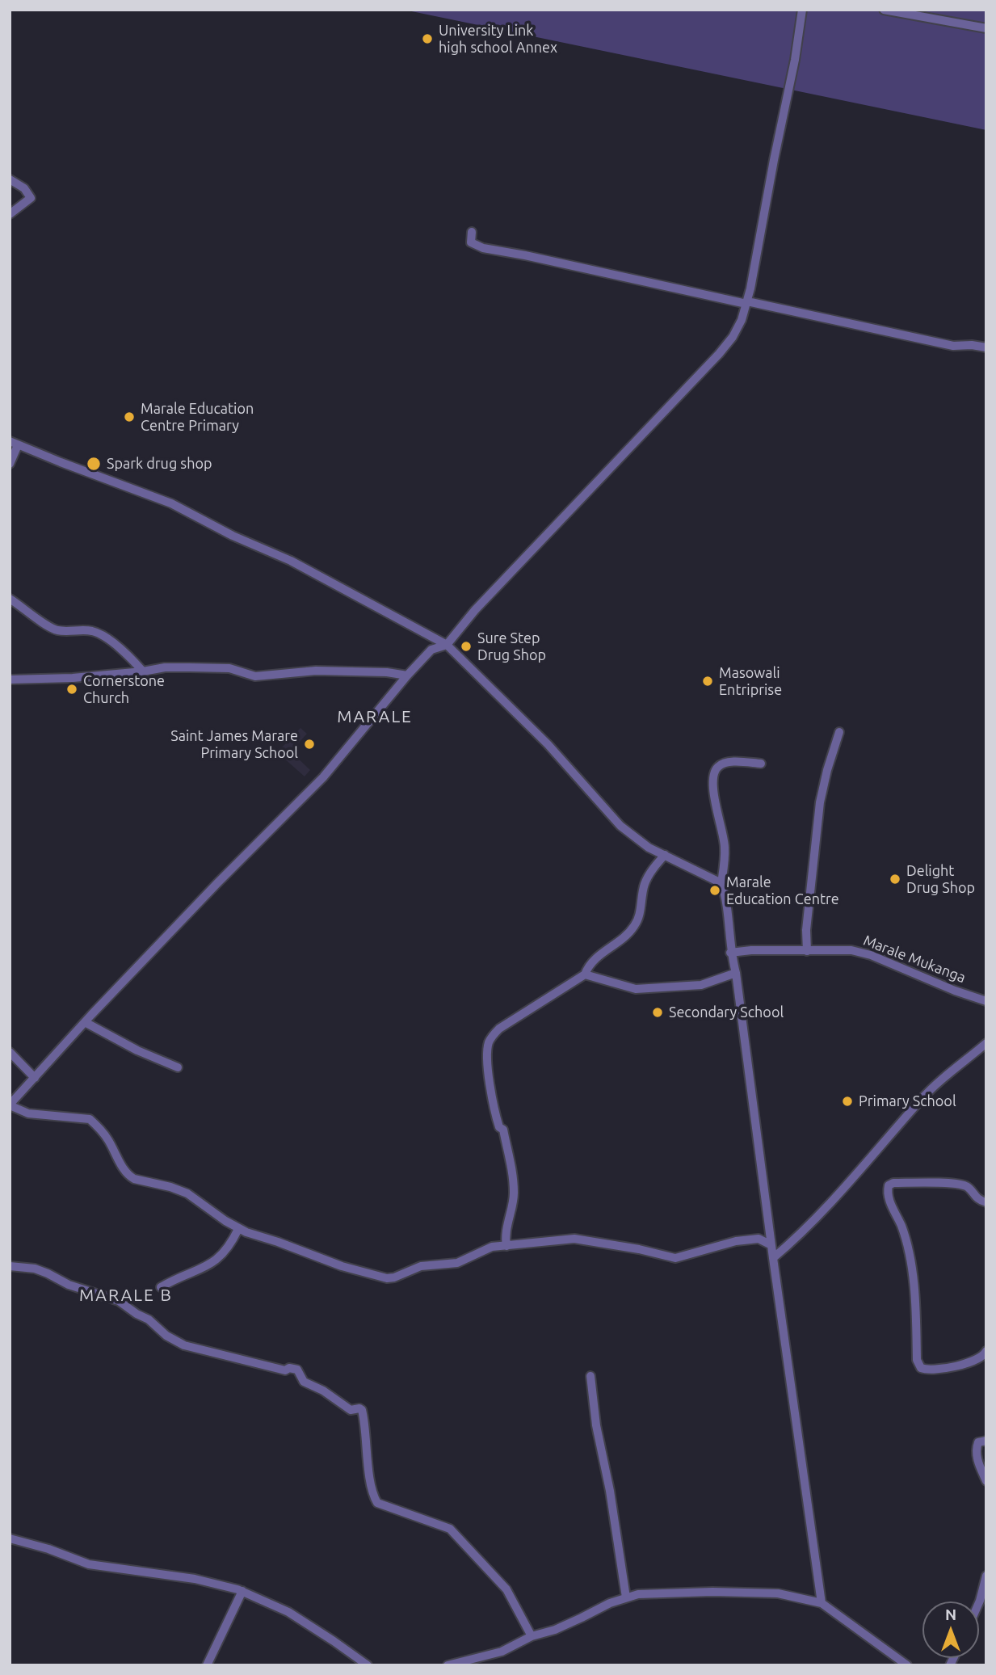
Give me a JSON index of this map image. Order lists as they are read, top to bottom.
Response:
{
  "streets": {
    "street": ["Marale Mukanga"]
  },
  "districts": ["MARALE", "MARALE B"],
  "places": [
    "University Link high school Annex",
    "Marale Education Centre Primary",
    "Spark drug shop",
    "Sure Step Drug Shop",
    "Masowali Entriprise",
    "Cornerstone Church",
    "Saint James Marare Primary School",
    "Delight Drug Shop",
    "Marale Education Centre",
    "Secondary School",
    "Primary School"
  ],
  "north": "top"
}
